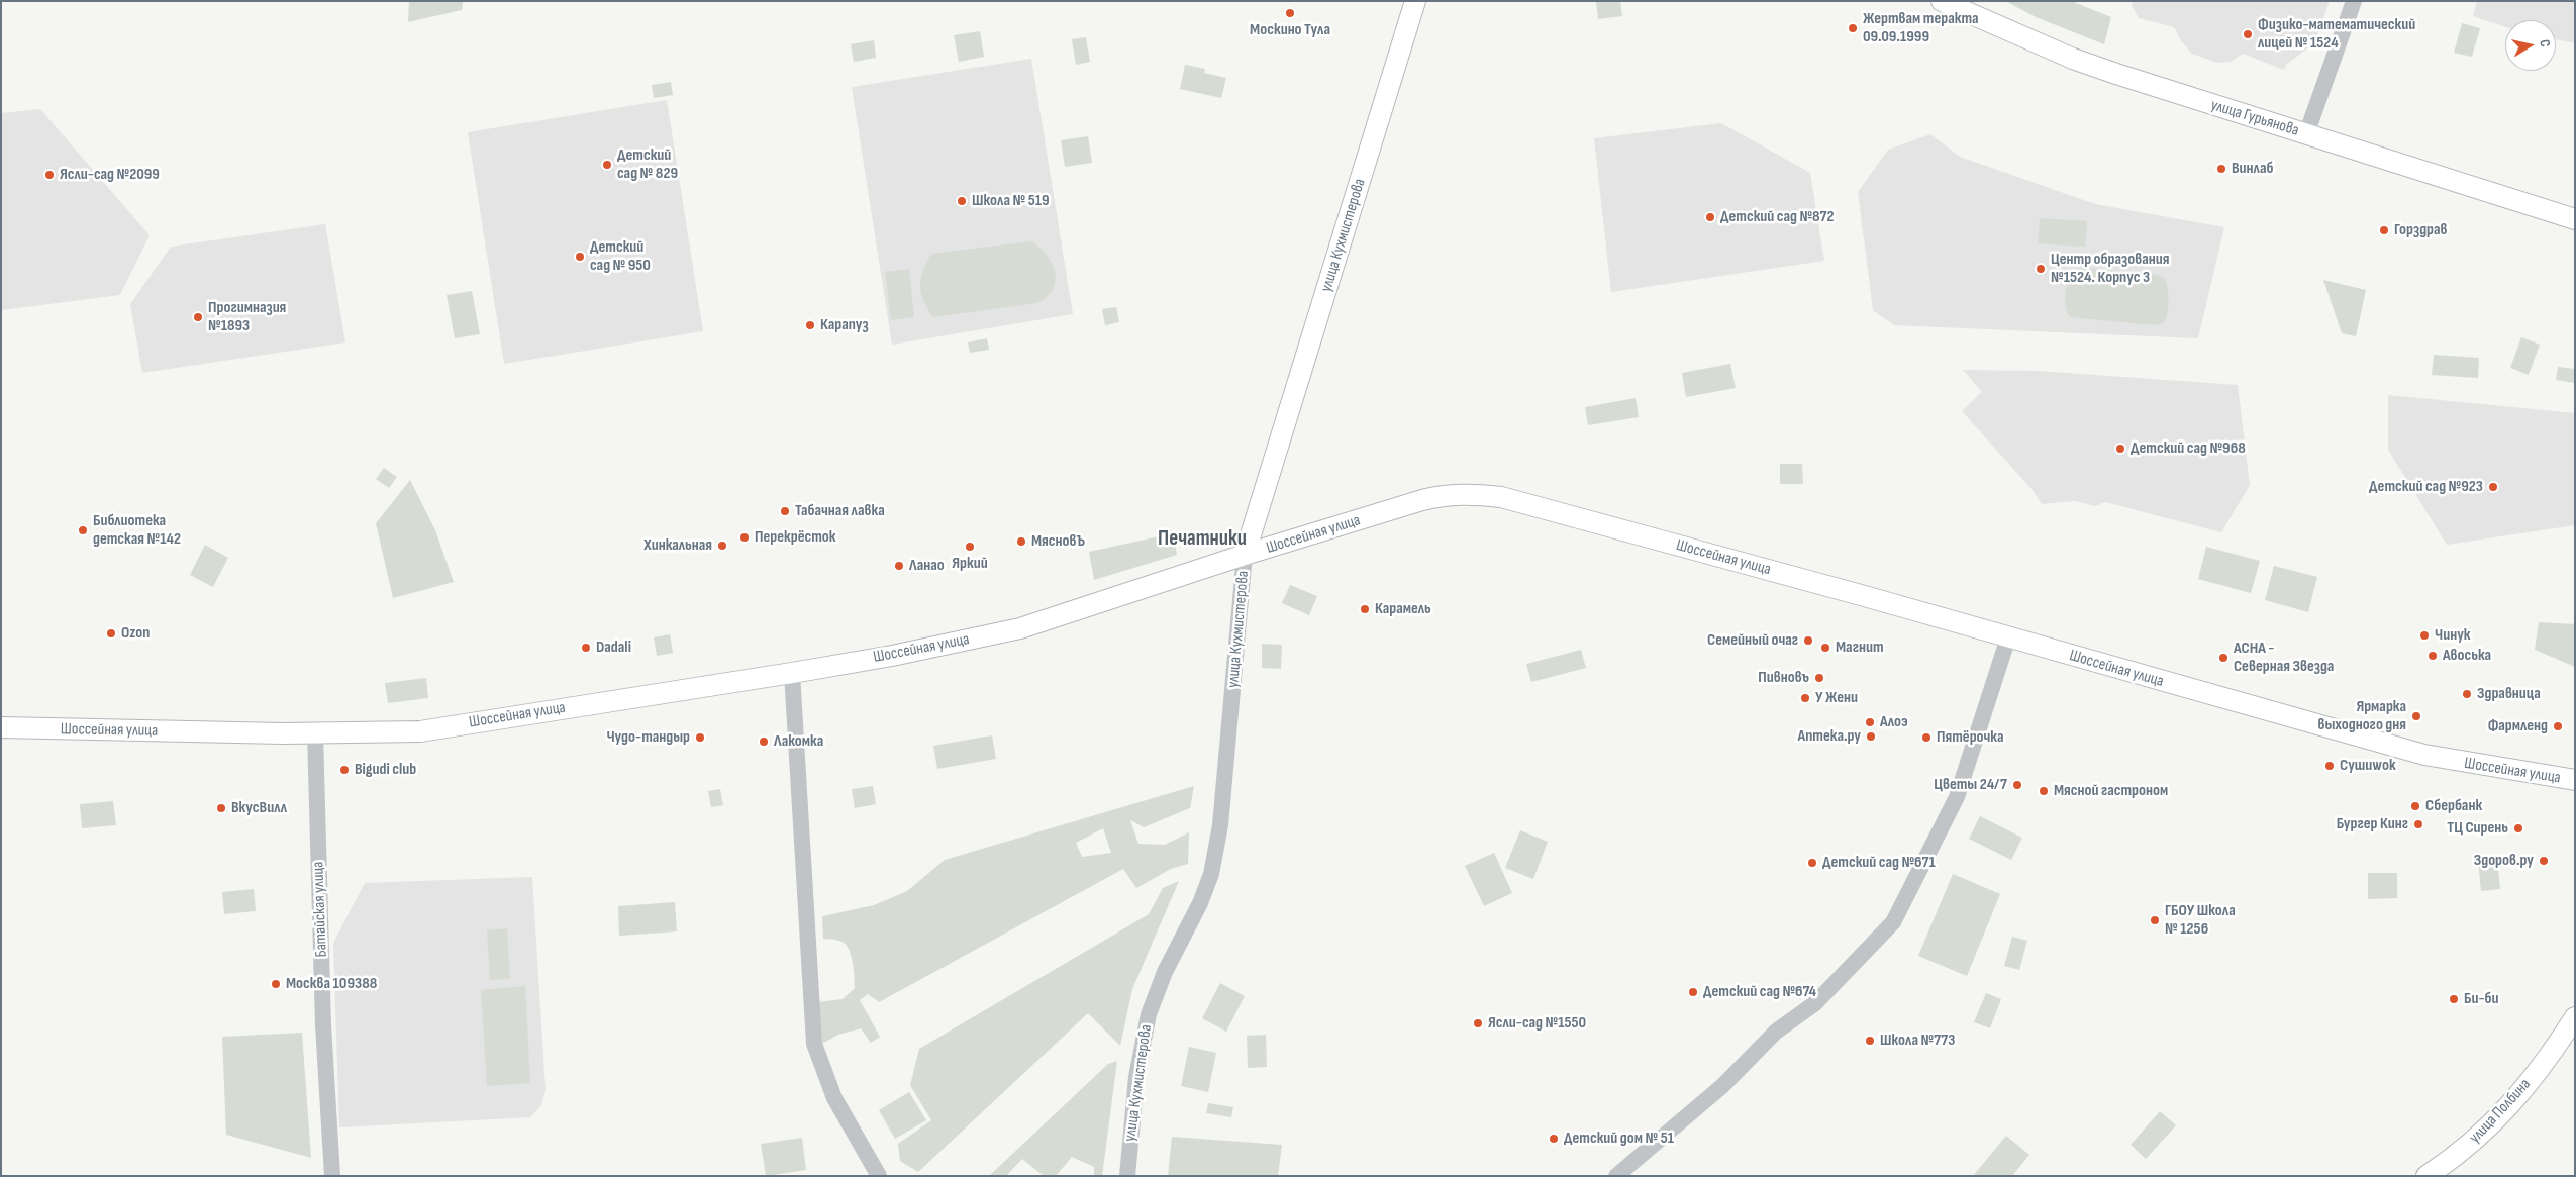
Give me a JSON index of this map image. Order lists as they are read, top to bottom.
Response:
{
  "streets": {
    "main road": [
      "улица Гурьянова",
      "улица Кухмистерова",
      "Шоссейная улица",
      "улица Полбина"
    ],
    "street": ["Батайская улица"]
  },
  "crossings": [
    ["улица Кухмистерова", "Шоссейная улица"],
    ["Шоссейная улица", "Батайская улица"]
  ],
  "districts": ["Печатники"],
  "places": [
    "Москино Тула",
    "Жертвам теракта 09.09.1999",
    "Физико-математический лицей № 1524",
    "Детский сад № 829",
    "Винлаб",
    "Ясли-сад №2099",
    "Школа № 519",
    "Детский сад №872",
    "Горздрав",
    "Детский сад № 950",
    "Центр образования №1524. Корпус 3",
    "Прогимназия №1893",
    "Карапуз",
    "Детский сад №968",
    "Детский сад №923",
    "Табачная лавка",
    "Библиотека детская №142",
    "Перекрёсток",
    "МясновЪ",
    "Хинкальная",
    "Яркий",
    "Ланао",
    "Карамель",
    "Ozon",
    "Чинук",
    "Семейный очаг",
    "Dadali",
    "Магнит",
    "Авоська",
    "АСНА - Северная Звезда",
    "Пивновъ",
    "Здравница",
    "У Жени",
    "Ярмарка выходного дня",
    "Алоэ",
    "Фармленд",
    "Аптека.ру",
    "Чудо-тандыр",
    "Пятёрочка",
    "Лакомка",
    "Сушиwok",
    "Bigudi club",
    "Цветы 24/7",
    "Мясной гастроном",
    "Сбербанк",
    "ВкусВилл",
    "Бургер Кинг",
    "ТЦ Сирень",
    "Здоров.ру",
    "Детский сад №671",
    "ГБОУ Школа № 1256",
    "Москва 109388",
    "Детский сад №674",
    "Би-би",
    "Ясли-сад №1550",
    "Школа №773",
    "Детский дом № 51"
  ],
  "north": "right"
}
